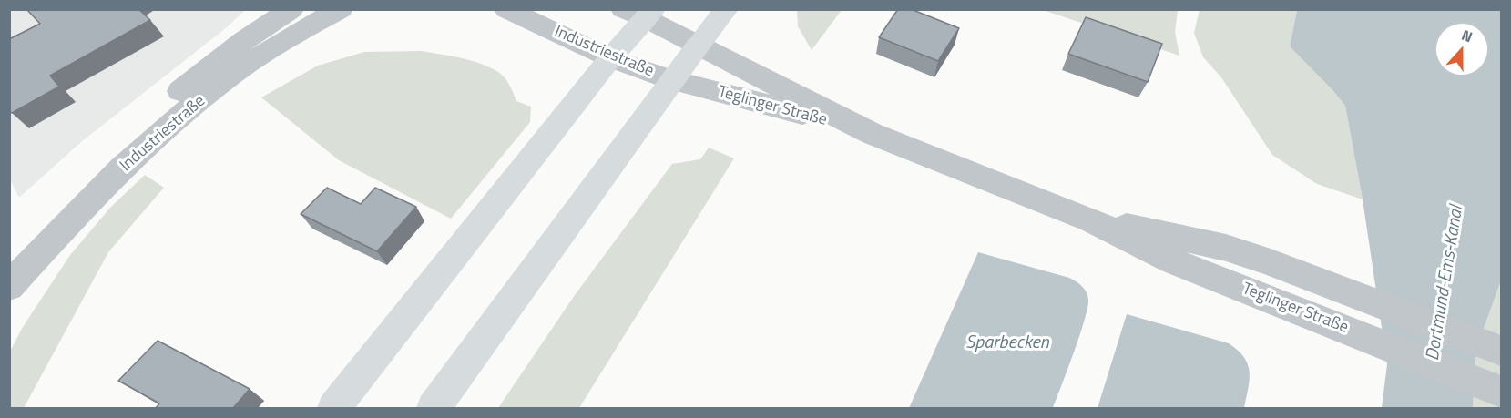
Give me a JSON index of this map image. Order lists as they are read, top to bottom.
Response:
{
  "streets": {
    "street": ["Industriestraße", "Teglinger Straße"]
  },
  "crossings": [
    ["Industriestraße", "Teglinger Straße"]
  ],
  "water": ["Dortmund-Ems-Kanal", "Sparbecken"],
  "north": "top"
}
